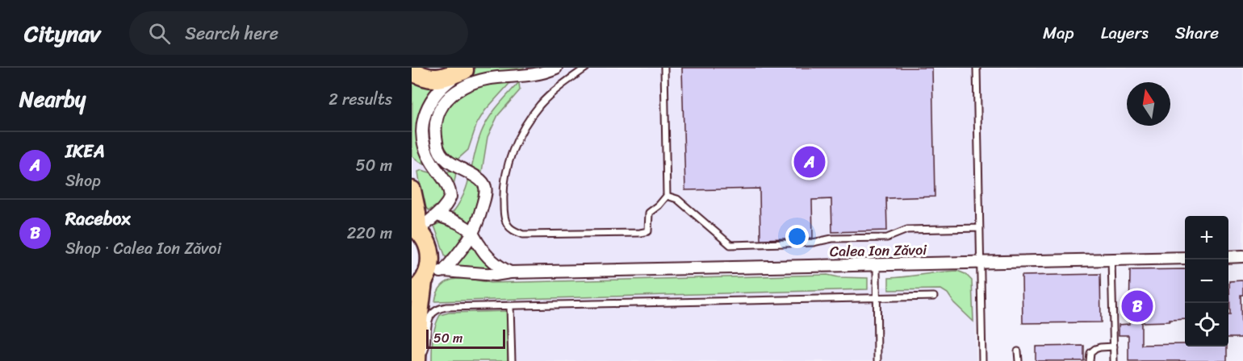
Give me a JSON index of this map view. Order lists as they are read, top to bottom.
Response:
{
  "streets": {
    "street": ["Calea Ion Zăvoi"]
  },
  "scale_bar": "50 m",
  "north": "top",
  "page": {
    "header": "Citynav",
    "search": "Search here",
    "nav": ["Map", "Layers", "Share"],
    "heading": ["Nearby", "2 results"],
    "list": [
      {
        "mark": "A",
        "name": "IKEA",
        "note": "Shop",
        "value": "50 m"
      },
      {
        "mark": "B",
        "name": "Racebox",
        "note": "Shop · Calea Ion Zăvoi",
        "value": "220 m"
      }
    ],
    "pins": ["A", "B"],
    "map_buttons": ["+", "−"],
    "scale": "50 m"
  }
}
